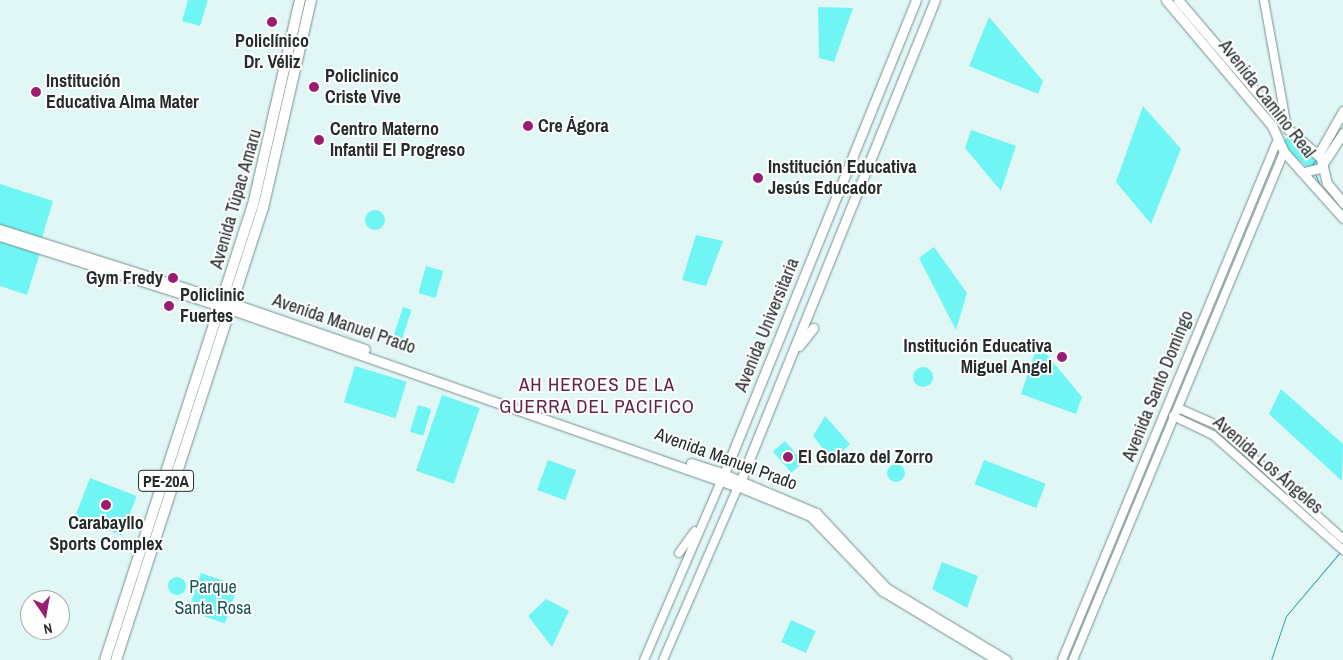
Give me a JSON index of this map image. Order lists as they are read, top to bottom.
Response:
{
  "streets": {
    "highway": ["Avenida Túpac Amaru", "PE-20A"],
    "main road": [
      "Avenida Camino Real",
      "Avenida Manuel Prado",
      "Avenida Universitaria",
      "Avenida Santo Domingo"
    ],
    "street": ["Avenida Los Ángeles"]
  },
  "crossings": [
    ["Avenida Camino Real", "Avenida Santo Domingo"],
    ["Avenida Túpac Amaru", "Avenida Manuel Prado"],
    ["Avenida Manuel Prado", "Avenida Universitaria"],
    ["Avenida Santo Domingo", "Avenida Los Ángeles"]
  ],
  "districts": ["AH HEROES DE LA GUERRA DEL PACIFICO"],
  "parks": ["Parque Santa Rosa"],
  "places": [
    "Policlínico Dr. Véliz",
    "Policlinico Criste Vive",
    "Institución Educativa Alma Mater",
    "Cre Ágora",
    "Centro Materno Infantil El Progreso",
    "Institución Educativa Jesús Educador",
    "Gym Fredy",
    "Policlinic Fuertes",
    "Institución Educativa Miguel Angel",
    "El Golazo del Zorro",
    "Carabayllo Sports Complex"
  ],
  "north": "bottom"
}
